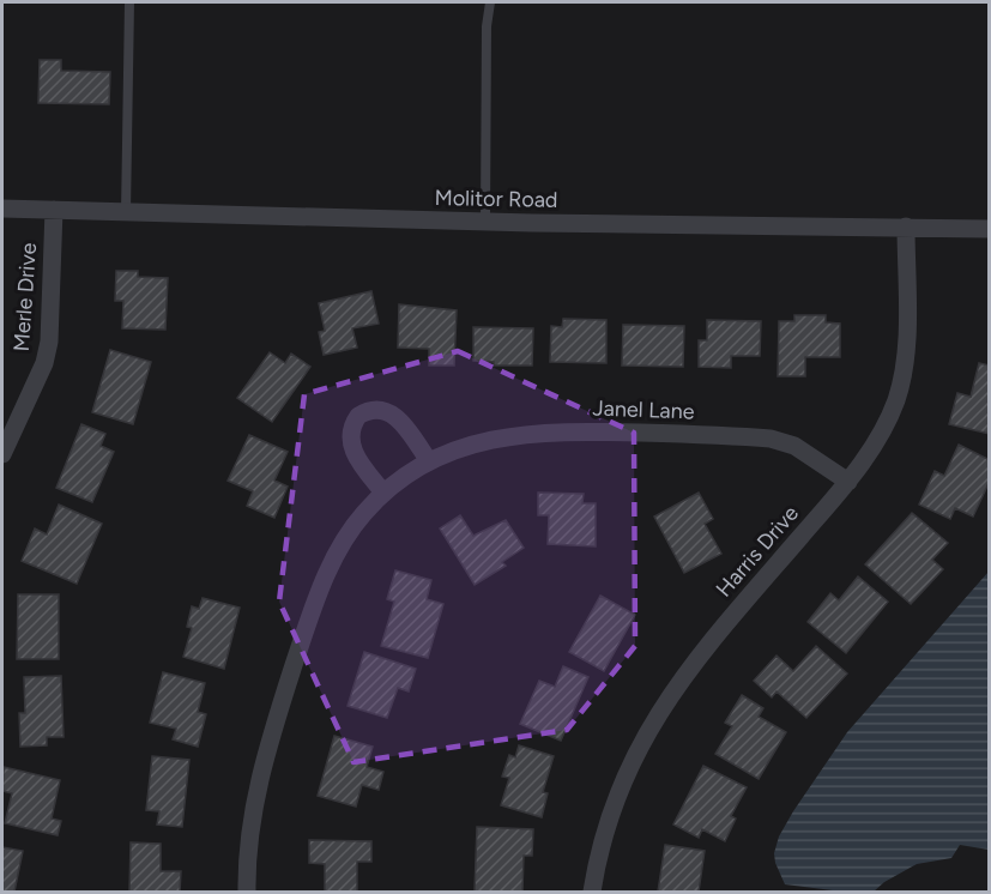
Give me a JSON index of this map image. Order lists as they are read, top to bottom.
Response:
{
  "streets": {
    "street": [
      "Molitor Road",
      "Merle Drive",
      "Janel Lane",
      "Harris Drive"
    ]
  },
  "crossings": [
    ["Molitor Road", "Merle Drive"],
    ["Molitor Road", "Harris Drive"],
    ["Janel Lane", "Harris Drive"]
  ]
}
